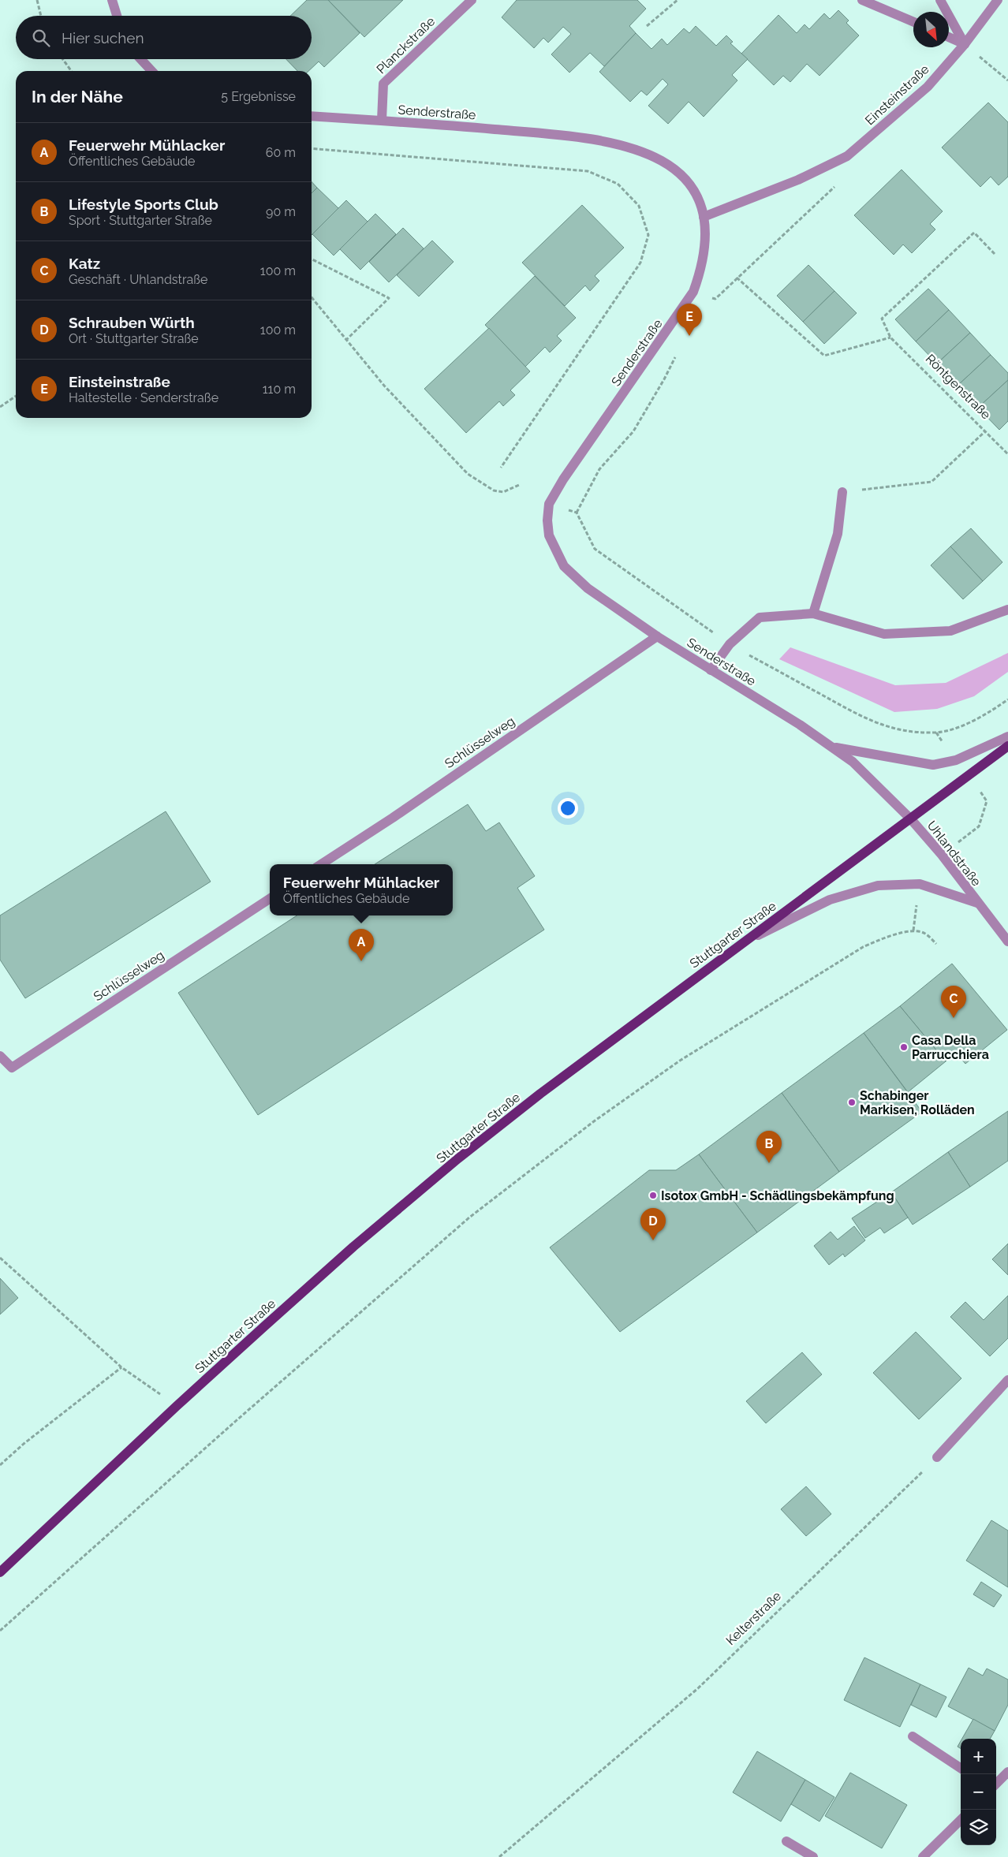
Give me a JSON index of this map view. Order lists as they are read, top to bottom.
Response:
{
  "streets": {
    "main road": ["Stuttgarter Straße"],
    "street": [
      "Planckstraße",
      "Einsteinstraße",
      "Senderstraße",
      "Schlüsselweg",
      "Uhlandstraße"
    ],
    "path": ["Röntgenstraße", "Kelterstraße"]
  },
  "crossings": [
    ["Planckstraße", "Senderstraße"],
    ["Einsteinstraße", "Senderstraße"],
    ["Senderstraße", "Schlüsselweg"],
    ["Senderstraße", "Uhlandstraße"],
    ["Senderstraße", "Stuttgarter Straße"],
    ["Uhlandstraße", "Stuttgarter Straße"]
  ],
  "places": ["Casa Della Parrucchiera", "Schabinger Markisen, Rolläden", "Isotox GmbH - Schädlingsbekämpfung"],
  "north": "bottom right",
  "page": {
    "search": "Hier suchen",
    "heading": ["In der Nähe", "5 Ergebnisse"],
    "list": [
      {
        "mark": "A",
        "name": "Feuerwehr Mühlacker",
        "note": "Öffentliches Gebäude",
        "value": "60 m"
      },
      {
        "mark": "B",
        "name": "Lifestyle Sports Club",
        "note": "Sport · Stuttgarter Straße",
        "value": "90 m"
      },
      {
        "mark": "C",
        "name": "Katz",
        "note": "Geschäft · Uhlandstraße",
        "value": "100 m"
      },
      {
        "mark": "D",
        "name": "Schrauben Würth",
        "note": "Ort · Stuttgarter Straße",
        "value": "100 m"
      },
      {
        "mark": "E",
        "name": "Einsteinstraße",
        "note": "Haltestelle · Senderstraße",
        "value": "110 m"
      }
    ],
    "pins": [
      "E",
      "A",
      "C",
      "B",
      "D"
    ],
    "popup": ["Feuerwehr Mühlacker", "Öffentliches Gebäude"],
    "map_buttons": ["+", "−"]
  }
}
